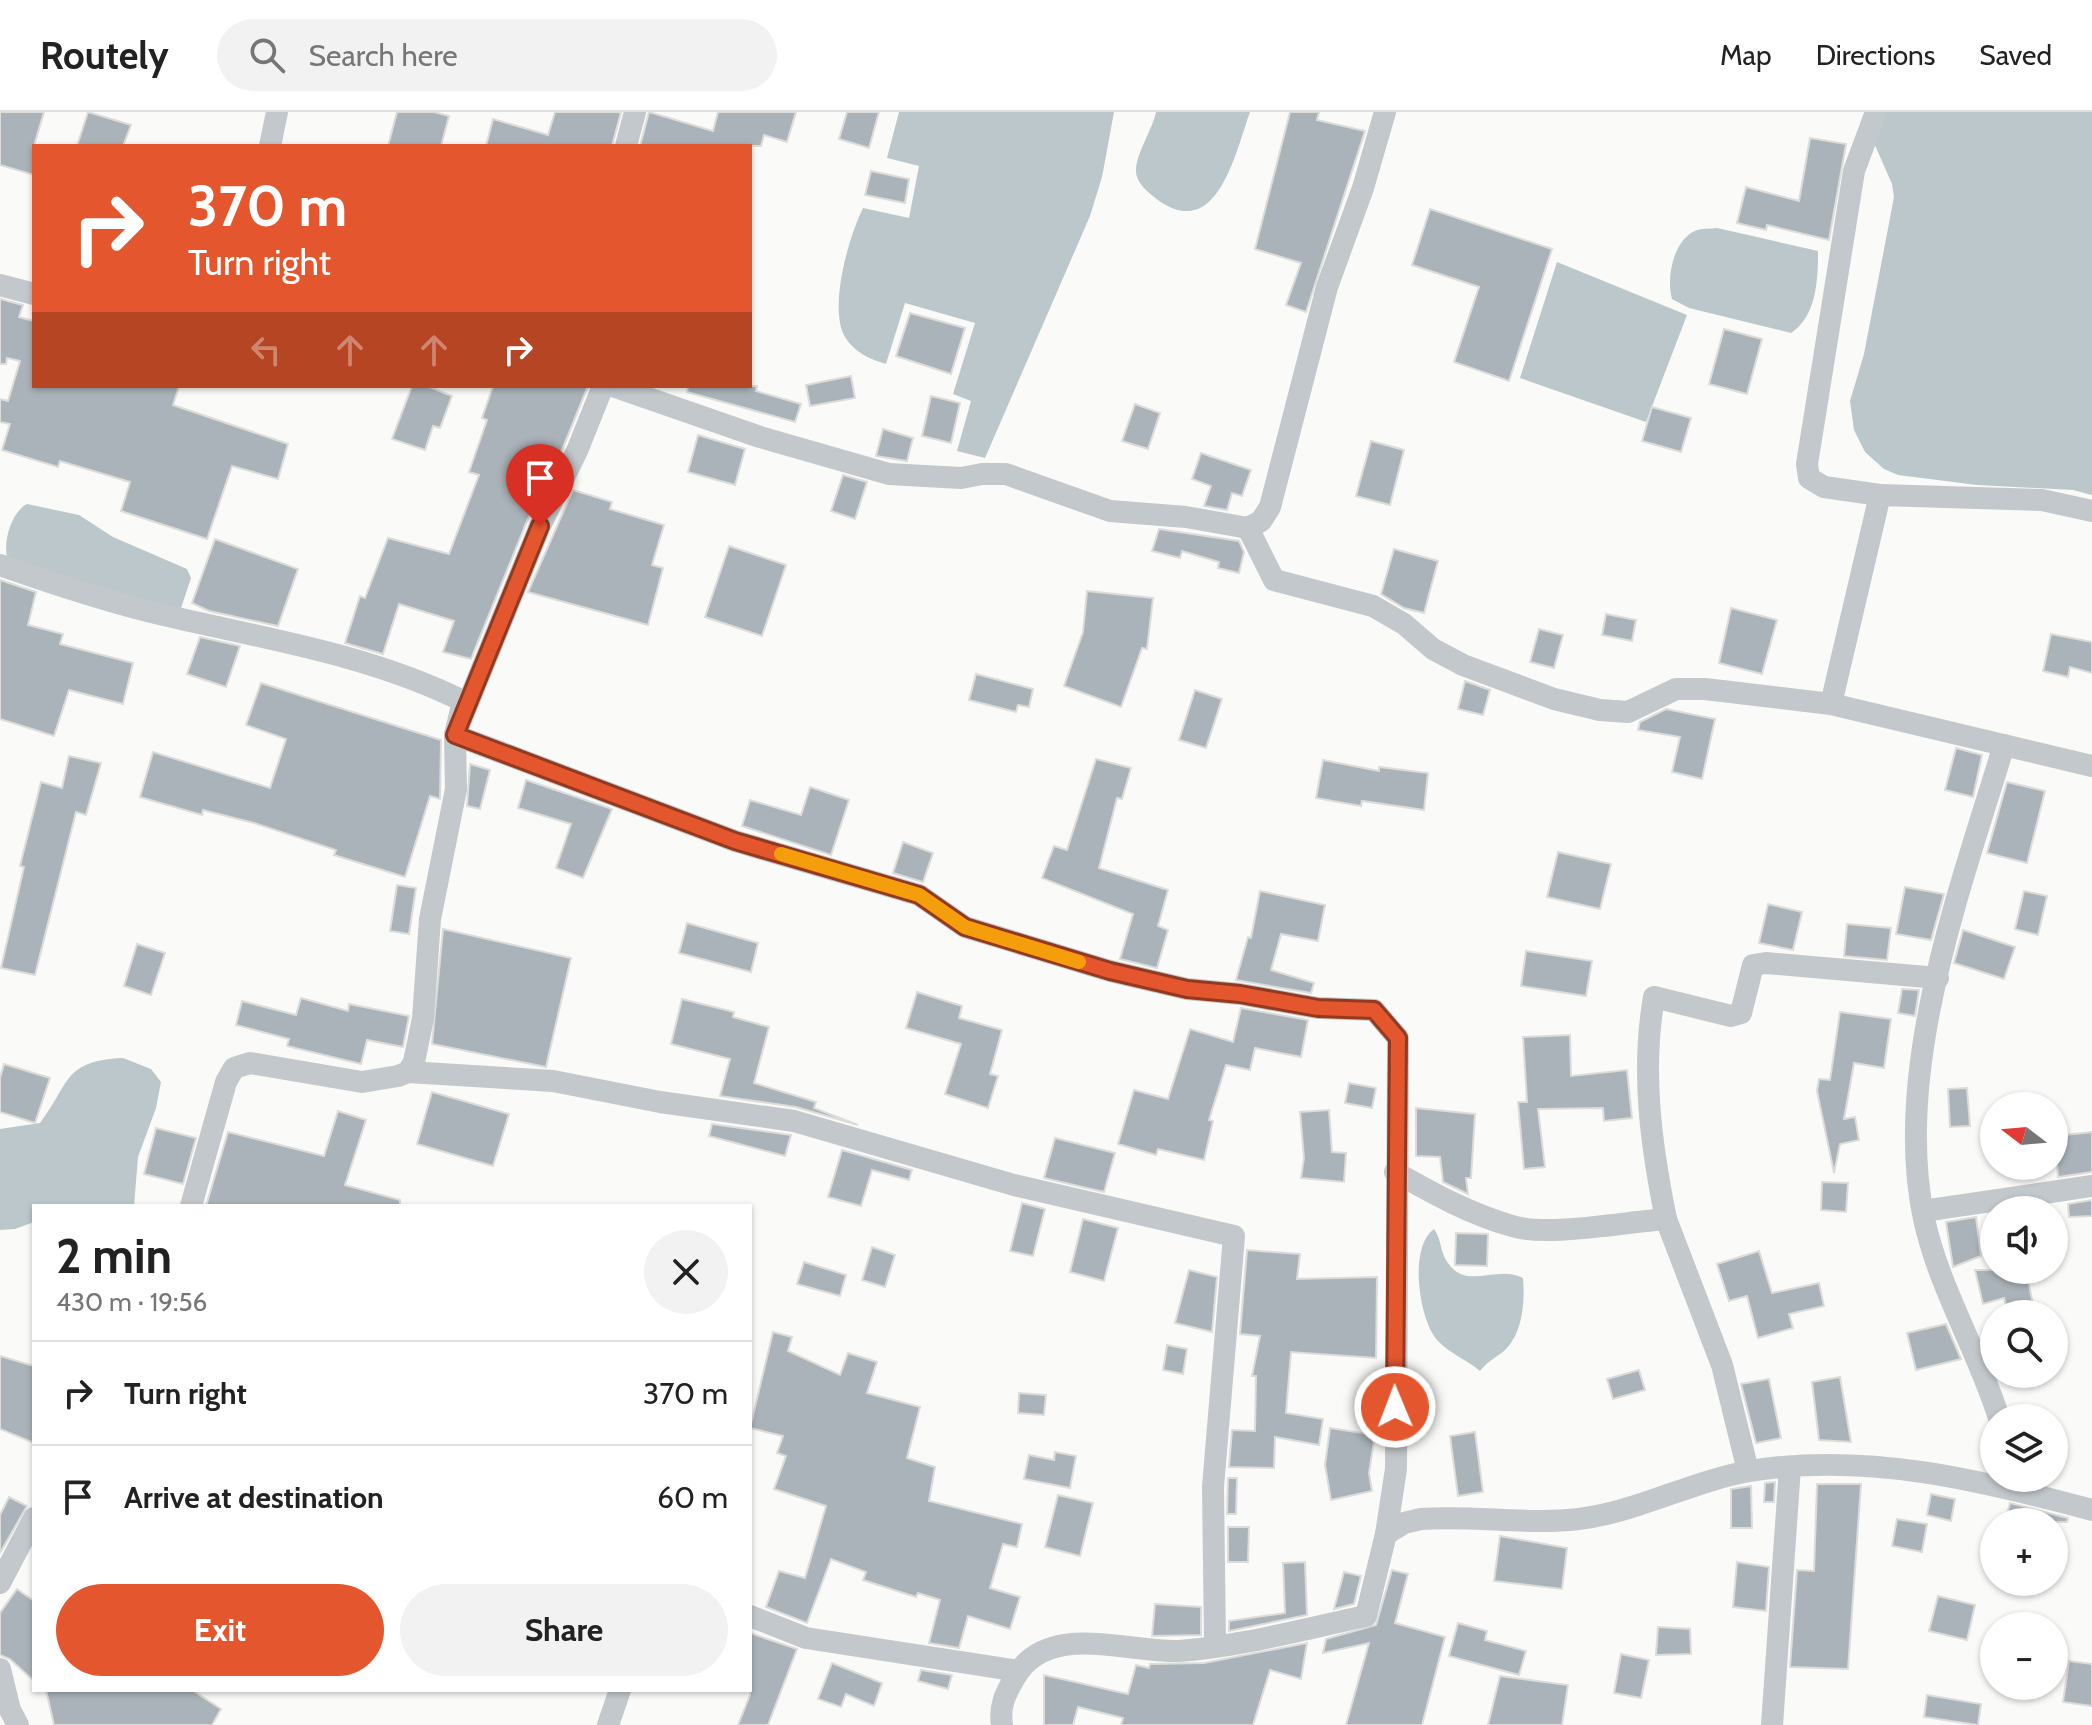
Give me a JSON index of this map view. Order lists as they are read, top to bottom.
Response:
{
  "north": "left",
  "page": {
    "header": "Routely",
    "search": "Search here",
    "nav": ["Map", "Directions", "Saved"],
    "turn": ["370 m", "Turn right"],
    "map_buttons": ["+", "−"],
    "heading": ["2 min", "430 m · 19:56"],
    "list": [
      {
        "name": "Turn right",
        "value": "370 m"
      },
      {
        "name": "Arrive at destination",
        "value": "60 m"
      }
    ],
    "buttons": ["Exit", "Share"]
  }
}
